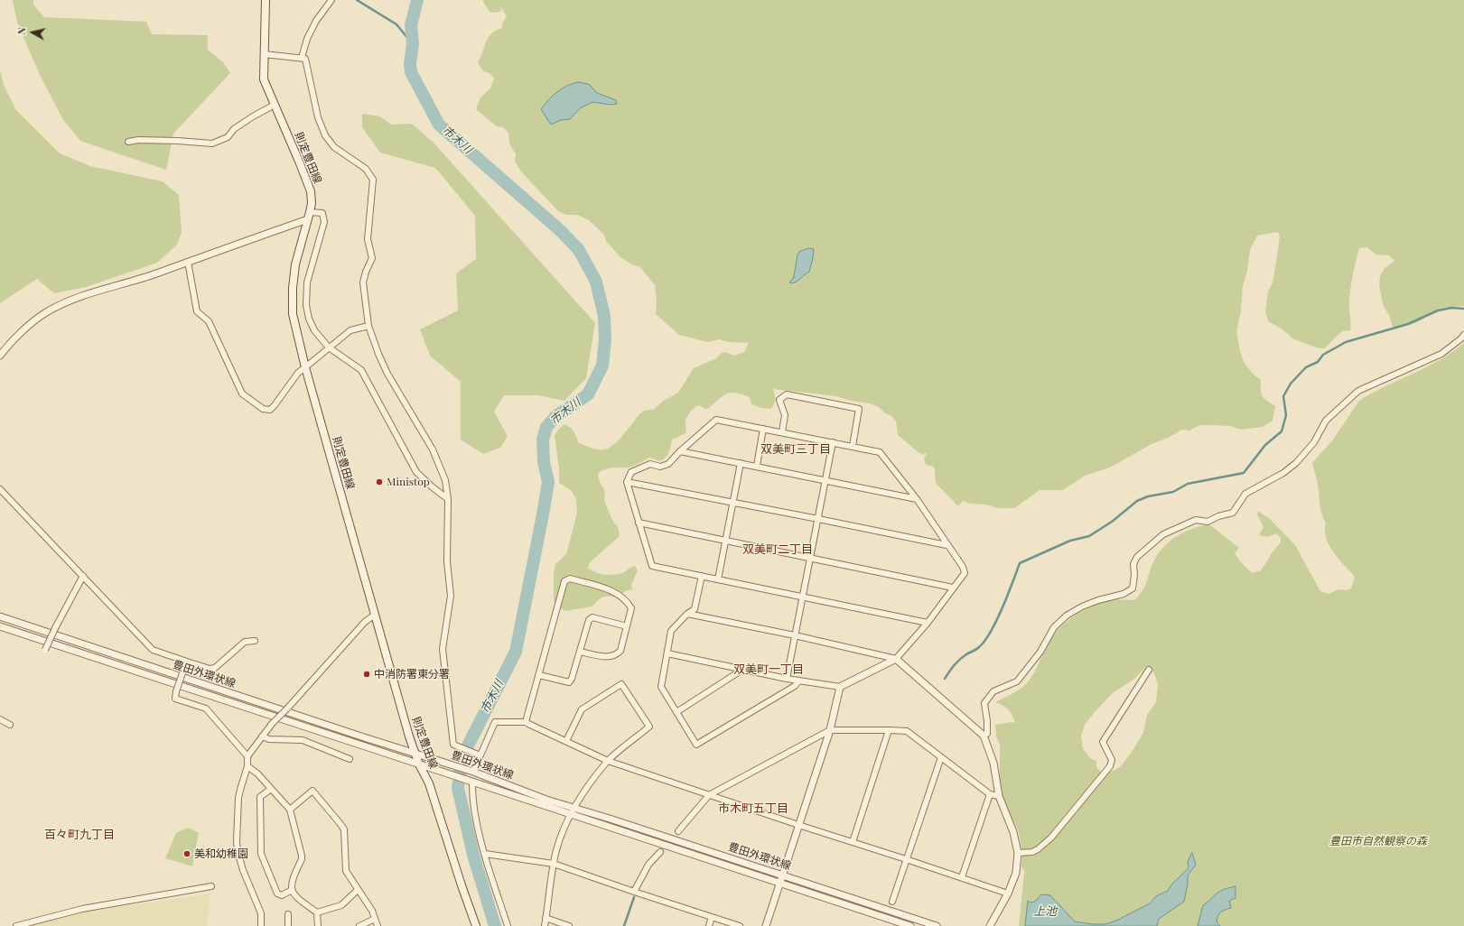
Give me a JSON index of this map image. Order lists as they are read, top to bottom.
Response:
{
  "streets": {
    "main road": ["則定豊田線"],
    "street": ["豊田外環状線"]
  },
  "crossings": [
    ["則定豊田線", "豊田外環状線"]
  ],
  "districts": [
    "双美町三丁目",
    "双美町二丁目",
    "双美町一丁目",
    "市木町五丁目",
    "百々町九丁目"
  ],
  "water": ["市木川", "上池"],
  "parks": ["豊田市自然観察の森"],
  "places": ["Ministop", "中消防署東分署", "美和幼稚園"],
  "north": "left"
}
